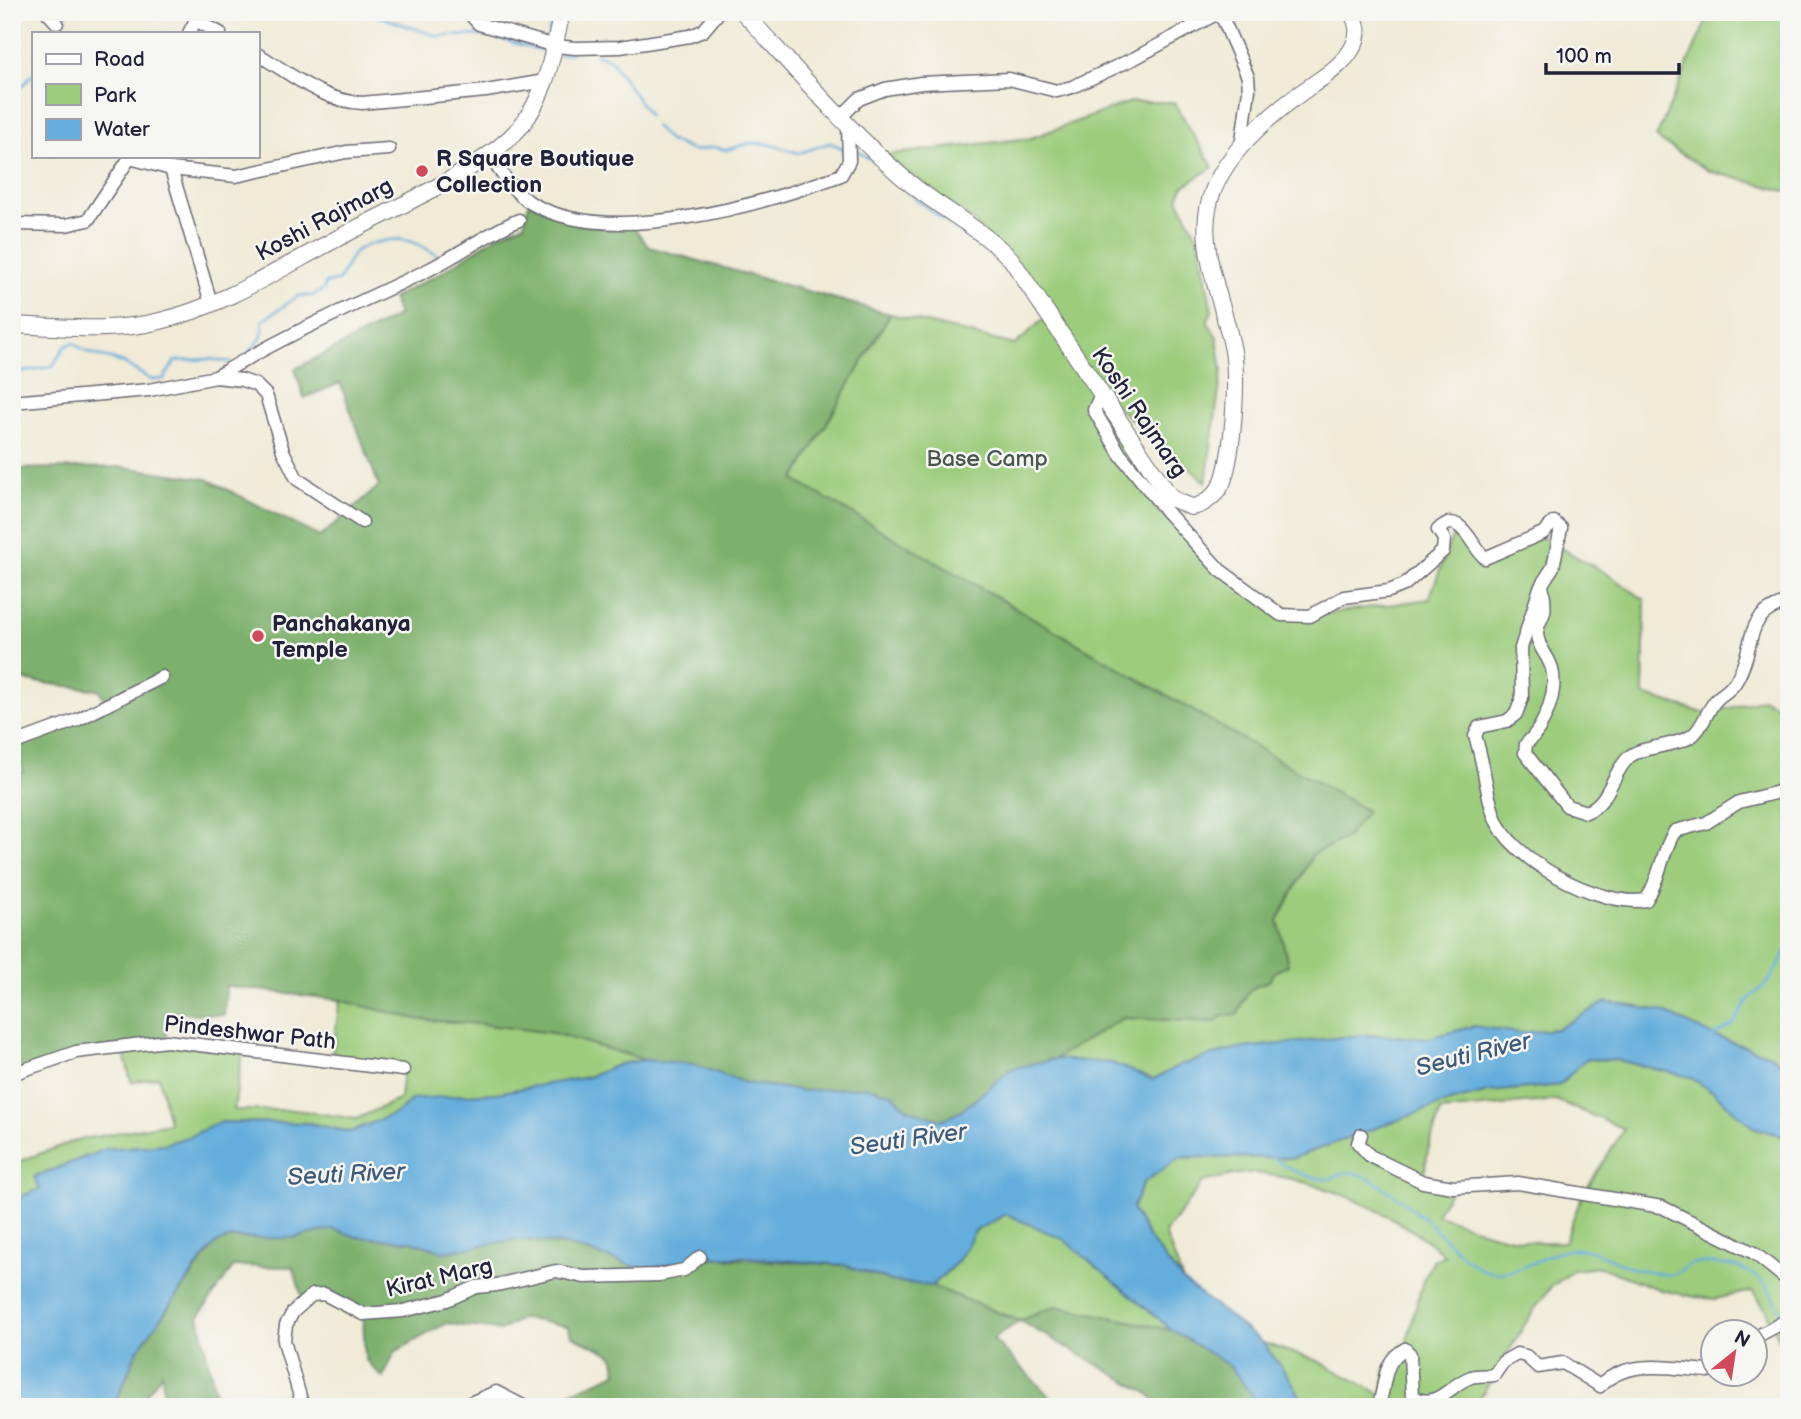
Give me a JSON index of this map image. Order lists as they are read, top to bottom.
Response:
{
  "streets": {
    "main road": ["Koshi Rajmarg"],
    "street": ["Pindeshwar Path", "Kirat Marg"]
  },
  "water": ["Seuti River"],
  "parks": ["Base Camp"],
  "places": ["R Square Boutique Collection", "Panchakanya Temple"],
  "legend": ["Road", "Park", "Water"],
  "scale_bar": "100 m",
  "north": "top right"
}
